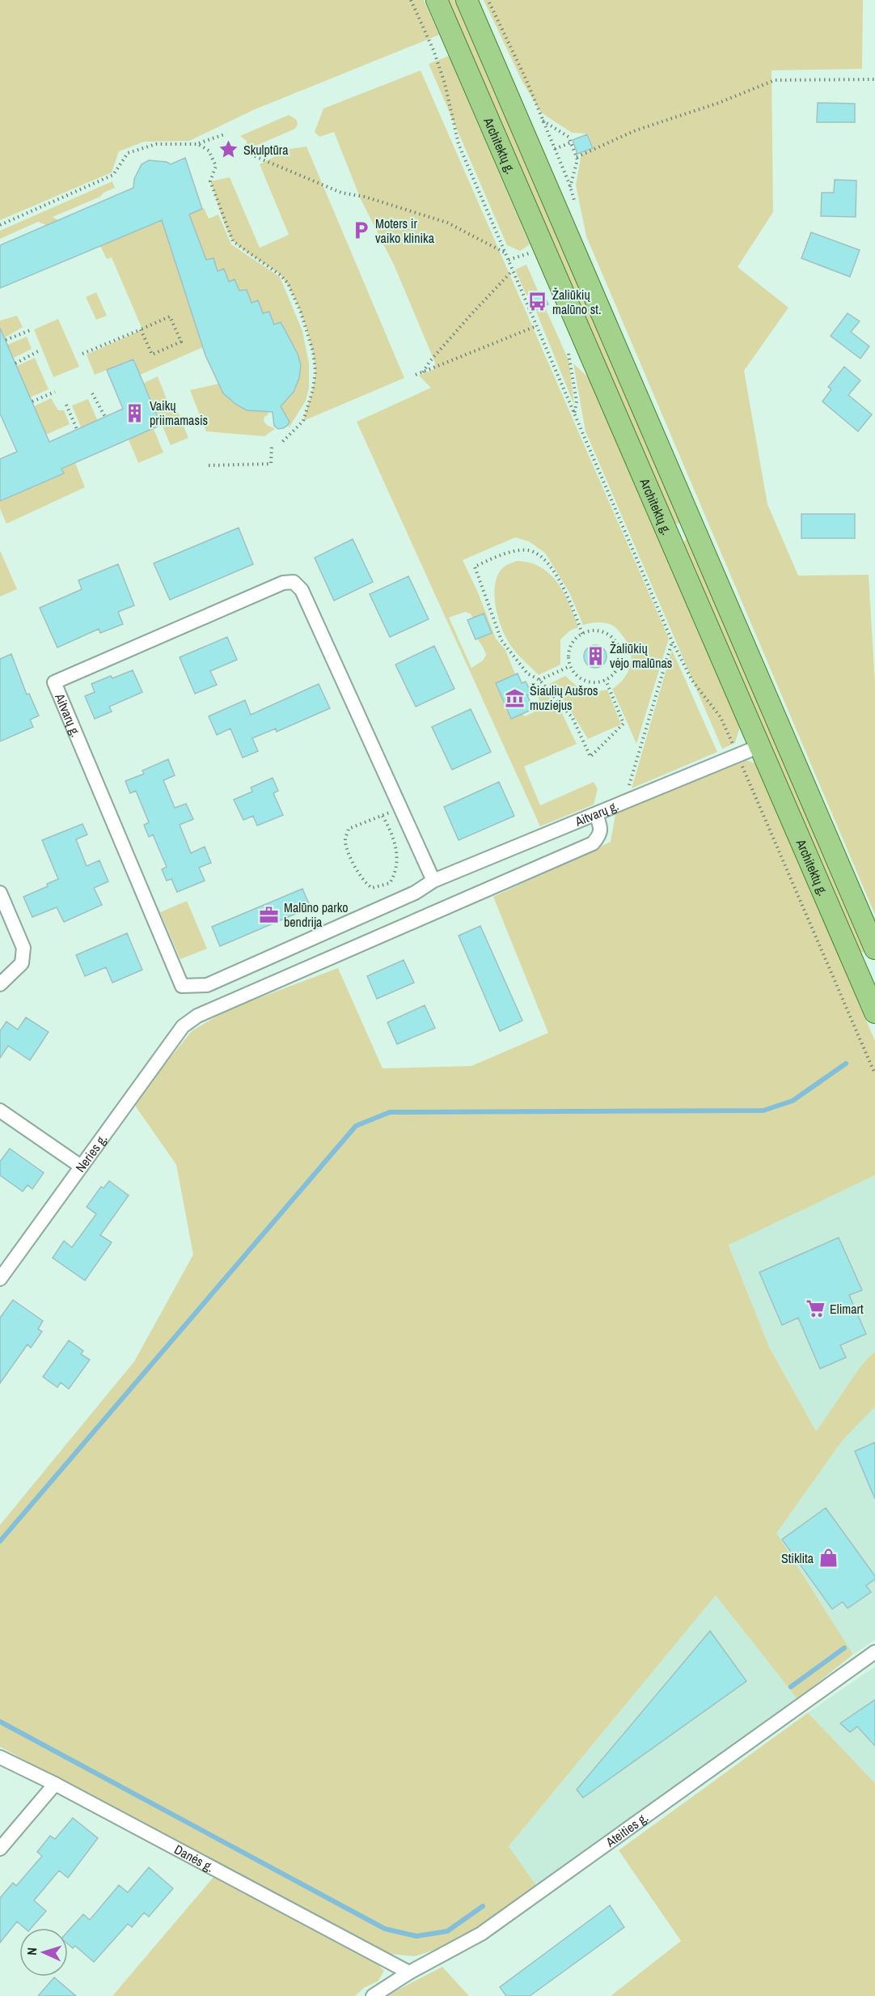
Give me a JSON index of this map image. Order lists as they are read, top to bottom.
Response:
{
  "streets": {
    "main road": ["Architektų g."],
    "street": [
      "Aitvarų g.",
      "Neries g.",
      "Ateities g.",
      "Danės g."
    ]
  },
  "crossings": [
    ["Architektų g.", "Aitvarų g."],
    ["Aitvarų g.", "Neries g."],
    ["Ateities g.", "Danės g."]
  ],
  "places": {
    "place": ["Skulptūra"],
    "parking": ["Moters ir vaiko klinika"],
    "bus stop": ["Žaliūkių malūno st."],
    "building": ["Vaikų priimamasis", "Žaliūkių vėjo malūnas"],
    "museum": ["Šiaulių Aušros muziejus"],
    "office": ["Malūno parko bendrija"],
    "supermarket": ["Elimart"],
    "shop": ["Stiklita"]
  },
  "north": "left"
}
